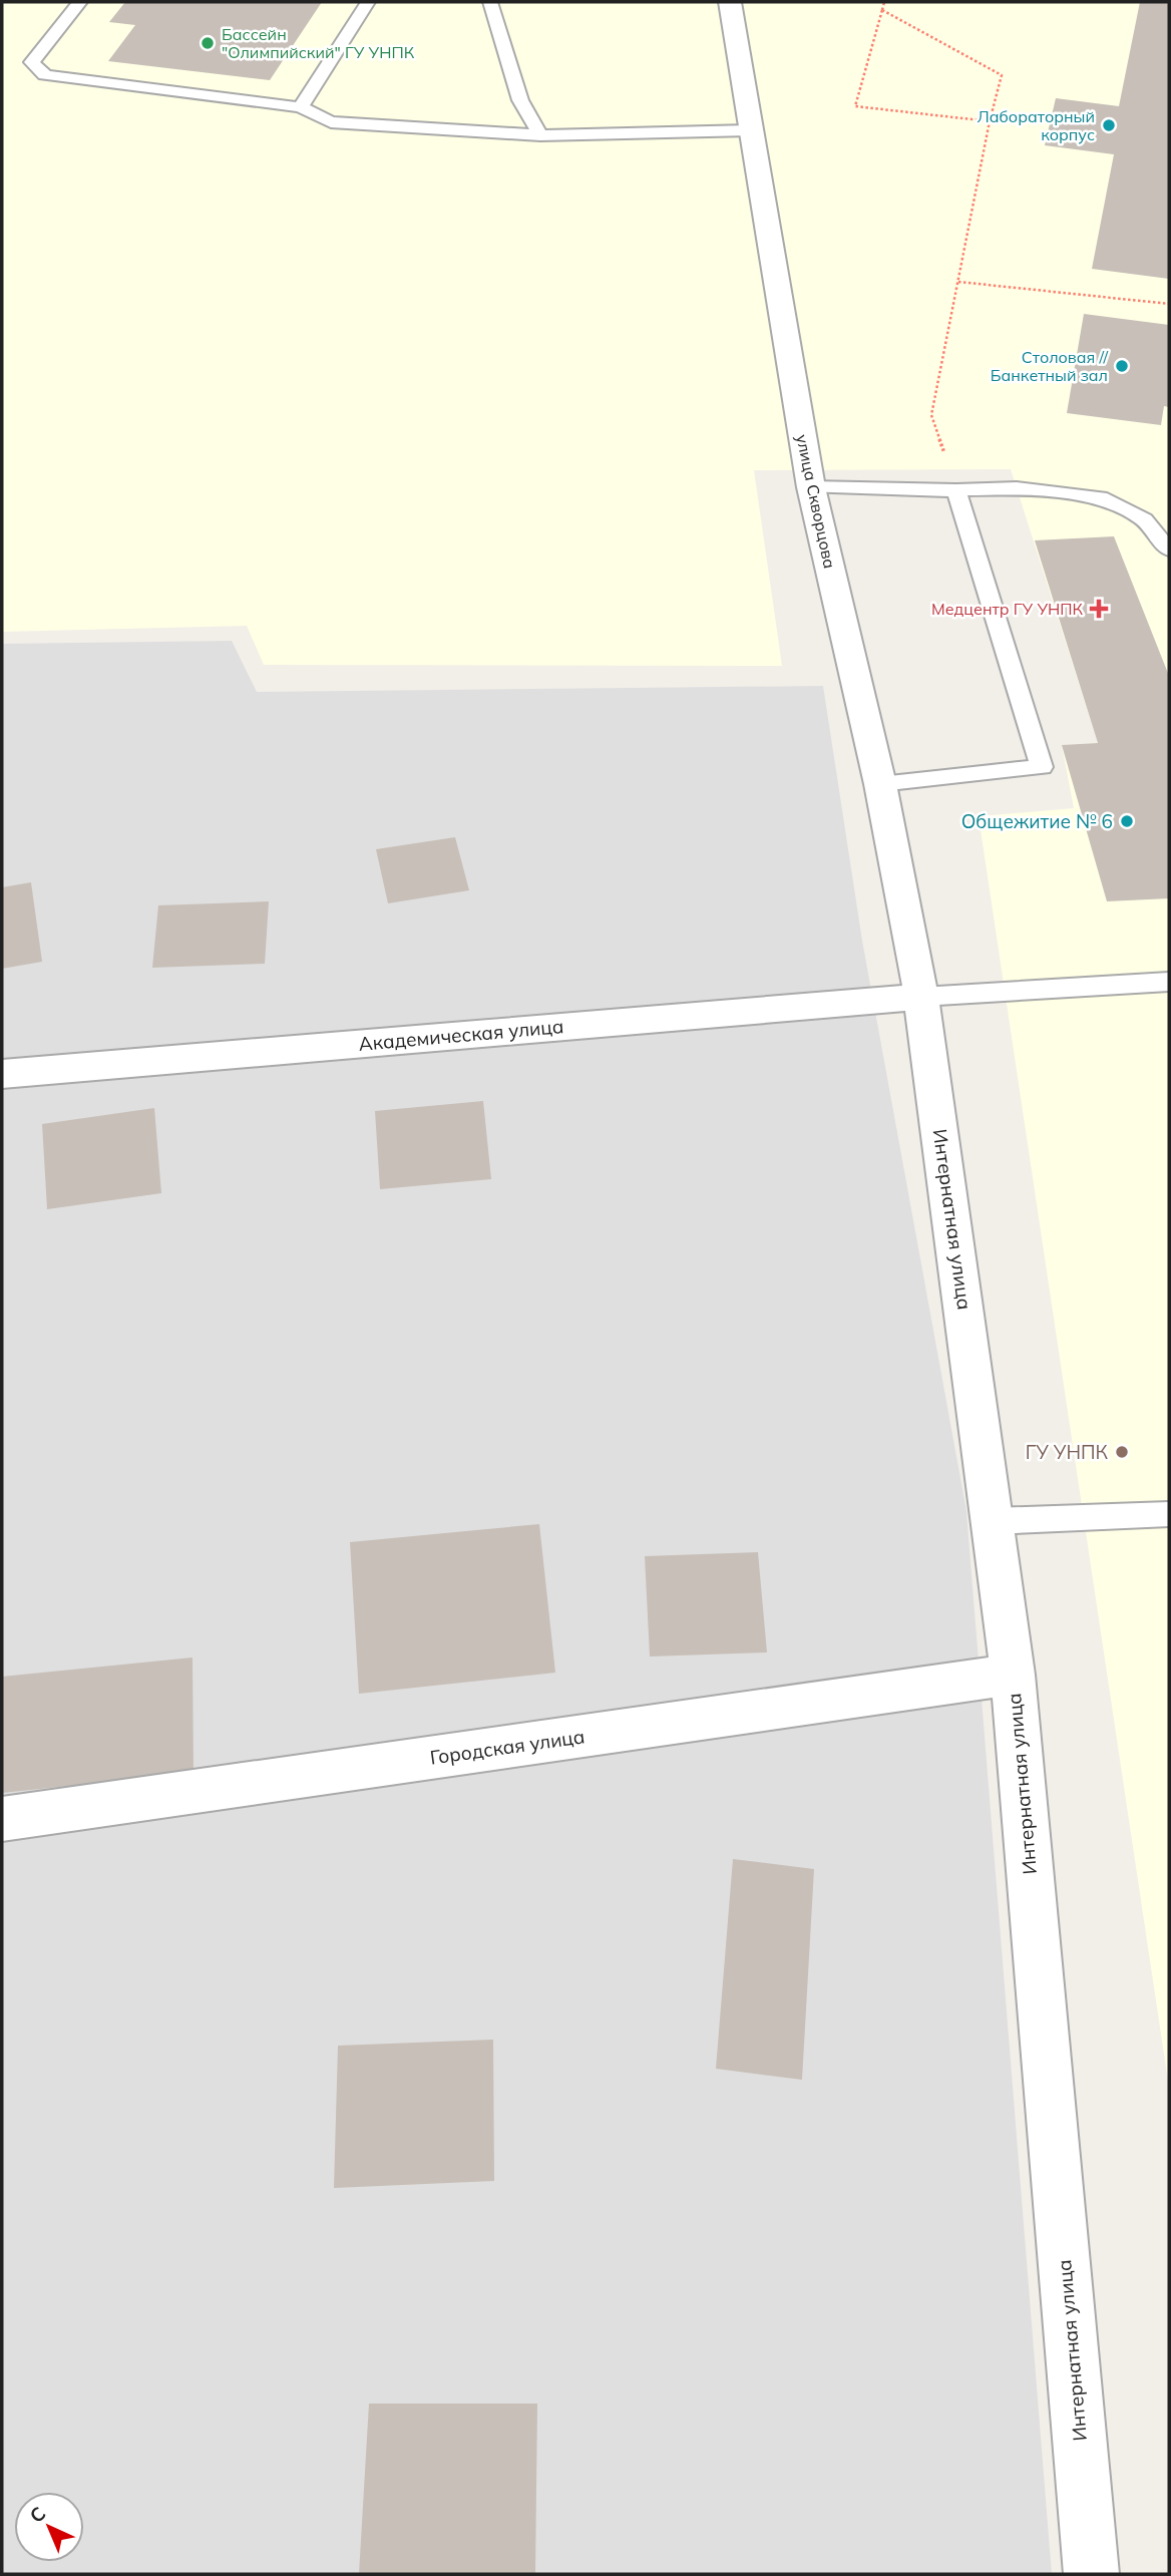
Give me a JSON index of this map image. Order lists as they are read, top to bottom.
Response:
{
  "streets": {
    "street": [
      "улица Скворцова",
      "Академическая улица",
      "Интернатная улица",
      "Городская улица"
    ]
  },
  "crossings": [
    ["улица Скворцова", "Академическая улица"],
    ["улица Скворцова", "Интернатная улица"],
    ["Академическая улица", "Интернатная улица"],
    ["Интернатная улица", "Городская улица"]
  ],
  "places": {
    "other": [
      "Бассейн \"Олимпийский\" ГУ УНПК",
      "Лабораторный корпус",
      "Столовая // Банкетный зал",
      "Общежитие № 6",
      "ГУ УНПК"
    ],
    "health": ["Медцентр ГУ УНПК"]
  },
  "north": "top left"
}
